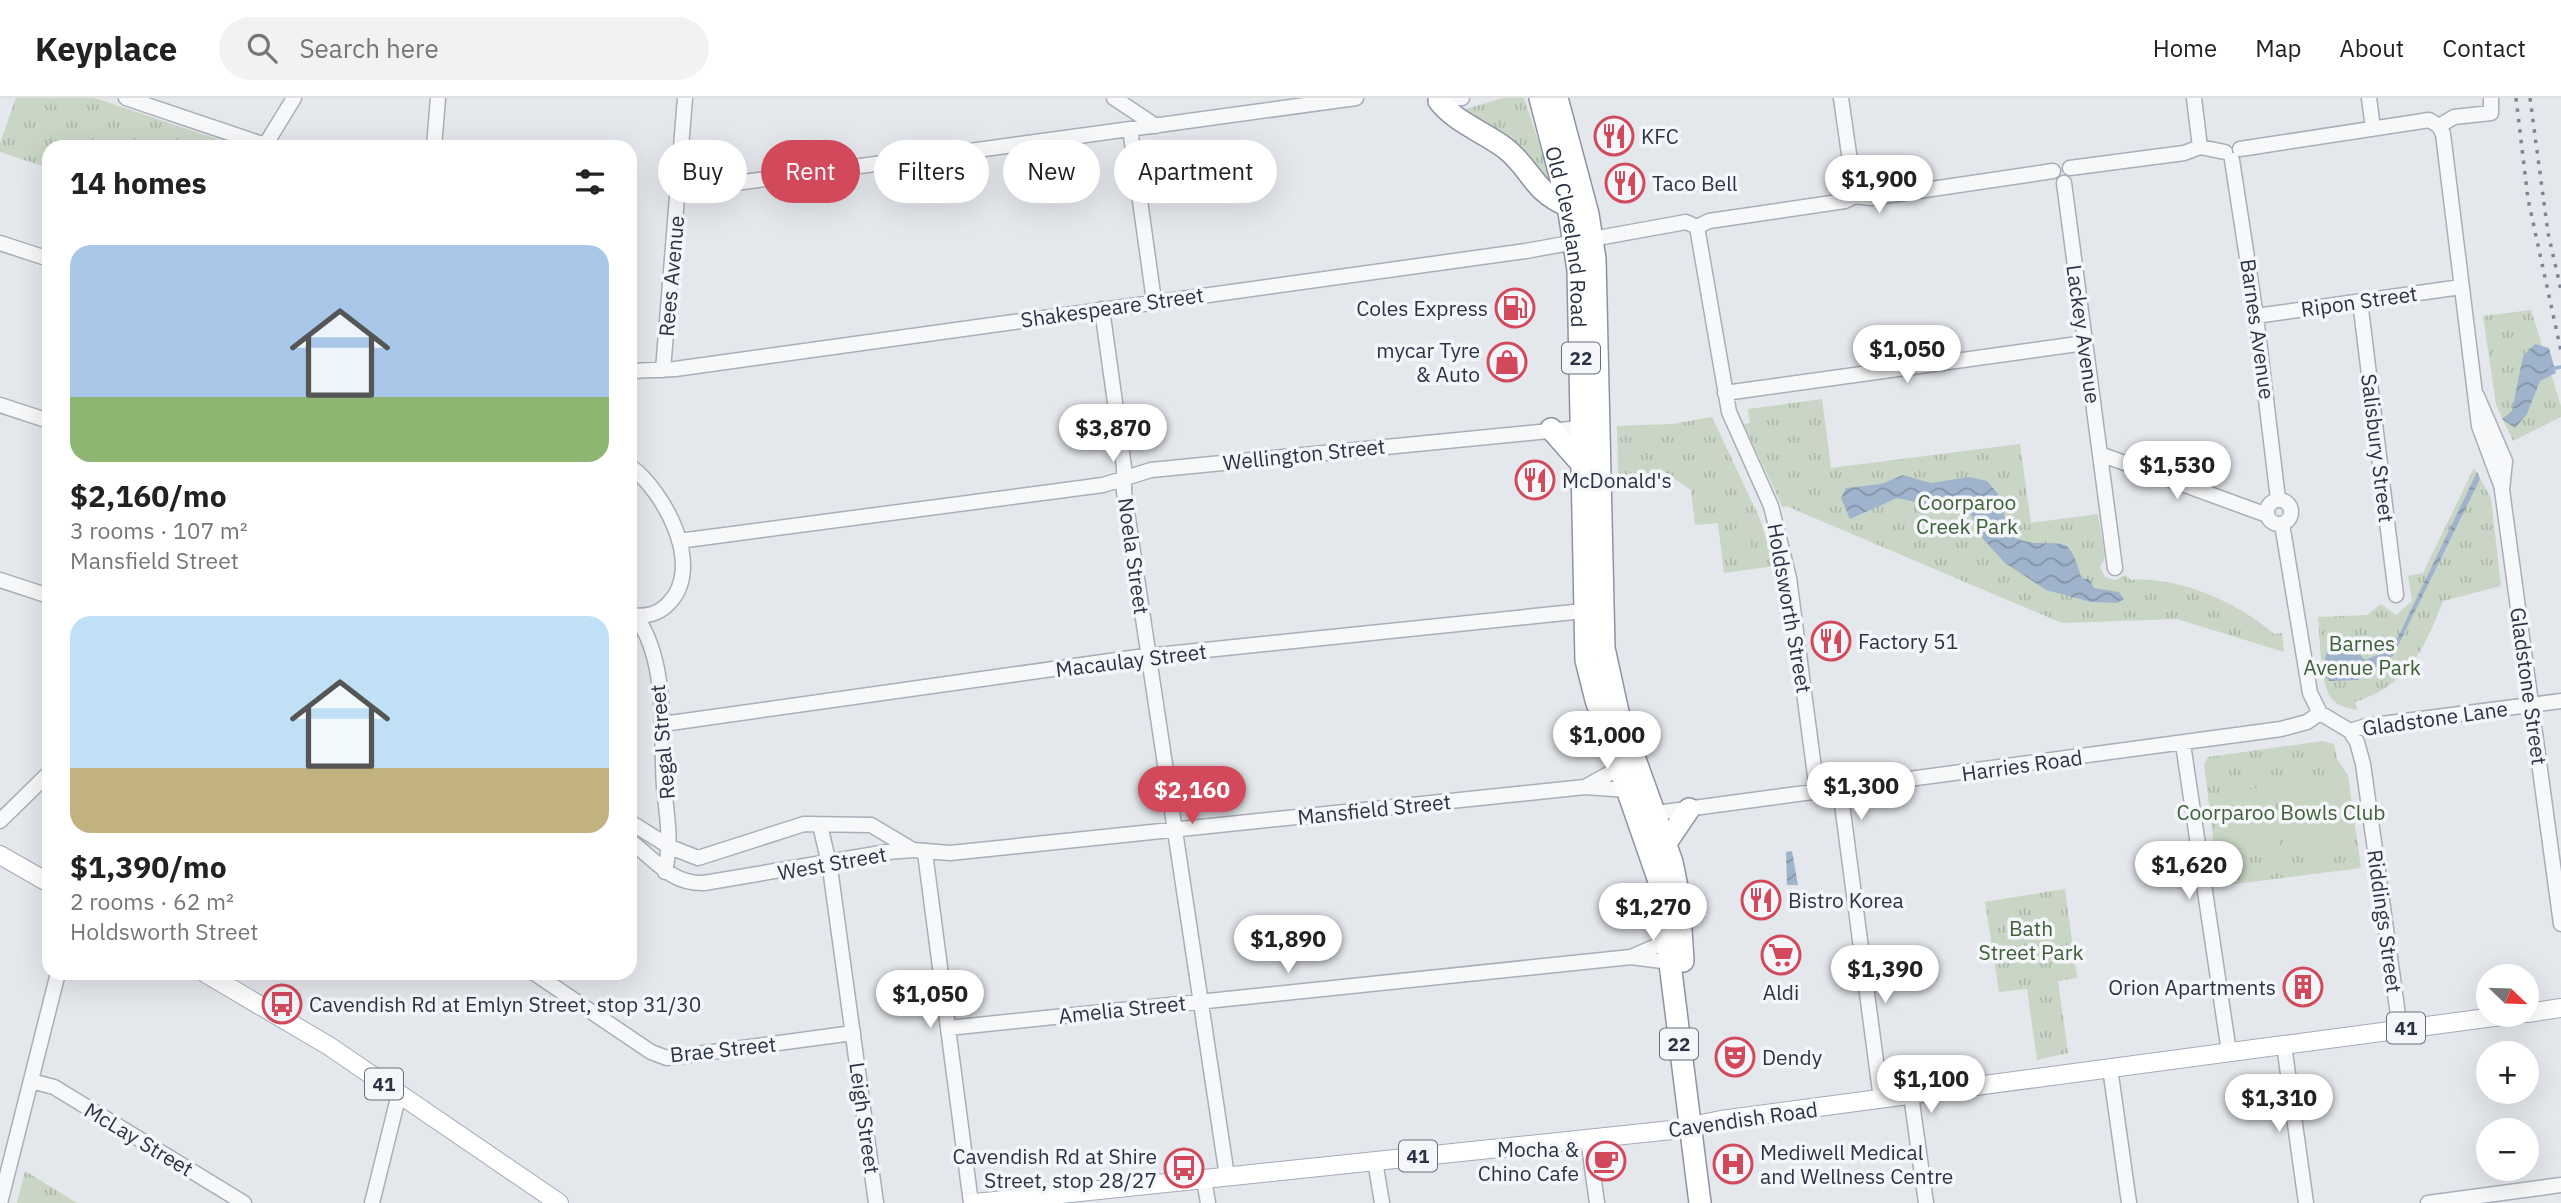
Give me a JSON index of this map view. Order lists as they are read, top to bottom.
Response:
{
  "streets": {
    "highway": ["Old Cleveland Road", "22"],
    "main road": ["41", "Cavendish Road"],
    "street": [
      "Rees Avenue",
      "Ripon Street",
      "Shakespeare Street",
      "Barnes Avenue",
      "Lackey Avenue",
      "Salisbury Street",
      "Wellington Street",
      "Noela Street",
      "Holdsworth Street",
      "Macaulay Street",
      "Gladstone Street",
      "Gladstone Lane",
      "Regal Street",
      "Harries Road",
      "Mansfield Street",
      "West Street",
      "Riddings Street",
      "Amelia Street",
      "Brae Street",
      "Leigh Street",
      "McLay Street"
    ]
  },
  "crossings": [
    ["Old Cleveland Road", "Shakespeare Street"],
    ["Old Cleveland Road", "Wellington Street"],
    ["Old Cleveland Road", "Macaulay Street"],
    ["Old Cleveland Road", "Harries Road"],
    ["Old Cleveland Road", "Mansfield Street"],
    ["Old Cleveland Road", "Amelia Street"],
    ["Old Cleveland Road", "Cavendish Road"],
    ["Rees Avenue", "Shakespeare Street"],
    ["Ripon Street", "Barnes Avenue"],
    ["Ripon Street", "Salisbury Street"],
    ["Ripon Street", "Gladstone Street"],
    ["Shakespeare Street", "Lackey Avenue"],
    ["Shakespeare Street", "Noela Street"],
    ["Shakespeare Street", "Holdsworth Street"],
    ["Wellington Street", "Noela Street"],
    ["Noela Street", "Macaulay Street"],
    ["Noela Street", "Mansfield Street"],
    ["Noela Street", "Amelia Street"],
    ["Noela Street", "Cavendish Road"],
    ["Holdsworth Street", "Harries Road"],
    ["Macaulay Street", "Regal Street"],
    ["Gladstone Street", "Gladstone Lane"],
    ["Gladstone Lane", "Riddings Street"],
    ["Regal Street", "West Street"],
    ["Mansfield Street", "West Street"],
    ["West Street", "Leigh Street"],
    ["Riddings Street", "Cavendish Road"],
    ["Brae Street", "Leigh Street"]
  ],
  "parks": [
    "Coorparoo Creek Park",
    "Barnes Avenue Park",
    "Coorparoo Bowls Club",
    "Bath Street Park"
  ],
  "places": {
    "restaurant": [
      "KFC",
      "Taco Bell",
      "McDonald's",
      "Factory 51",
      "Bistro Korea"
    ],
    "fuel station": ["Coles Express"],
    "shop": ["mycar Tyre & Auto"],
    "supermarket": ["Aldi"],
    "building": ["Orion Apartments"],
    "bus stop": ["Cavendish Rd at Emlyn Street, stop 31/30", "Cavendish Rd at Shire Street, stop 28/27"],
    "theatre": ["Dendy"],
    "cafe": ["Mocha & Chino Cafe"],
    "hospital": ["Mediwell Medical and Wellness Centre"]
  },
  "north": "bottom right",
  "page": {
    "header": "Keyplace",
    "search": "Search here",
    "nav": [
      "Home",
      "Map",
      "About",
      "Contact"
    ],
    "chip": [
      "Buy",
      "Rent",
      "Filters",
      "New",
      "Apartment"
    ],
    "heading": "14 homes",
    "price": [
      "$1,900",
      "$1,050",
      "$3,870",
      "$1,530",
      "$1,000",
      "$1,300",
      "$2,160",
      "$1,620",
      "$1,270",
      "$1,890",
      "$1,390",
      "$1,050",
      "$1,100",
      "$1,310"
    ],
    "list": [
      {
        "name": "$2,160/mo",
        "note": "3 rooms · 107 m² · Mansfield Street"
      },
      {
        "name": "$1,390/mo",
        "note": "2 rooms · 62 m² · Holdsworth Street"
      }
    ],
    "map_buttons": ["+", "−"]
  }
}
